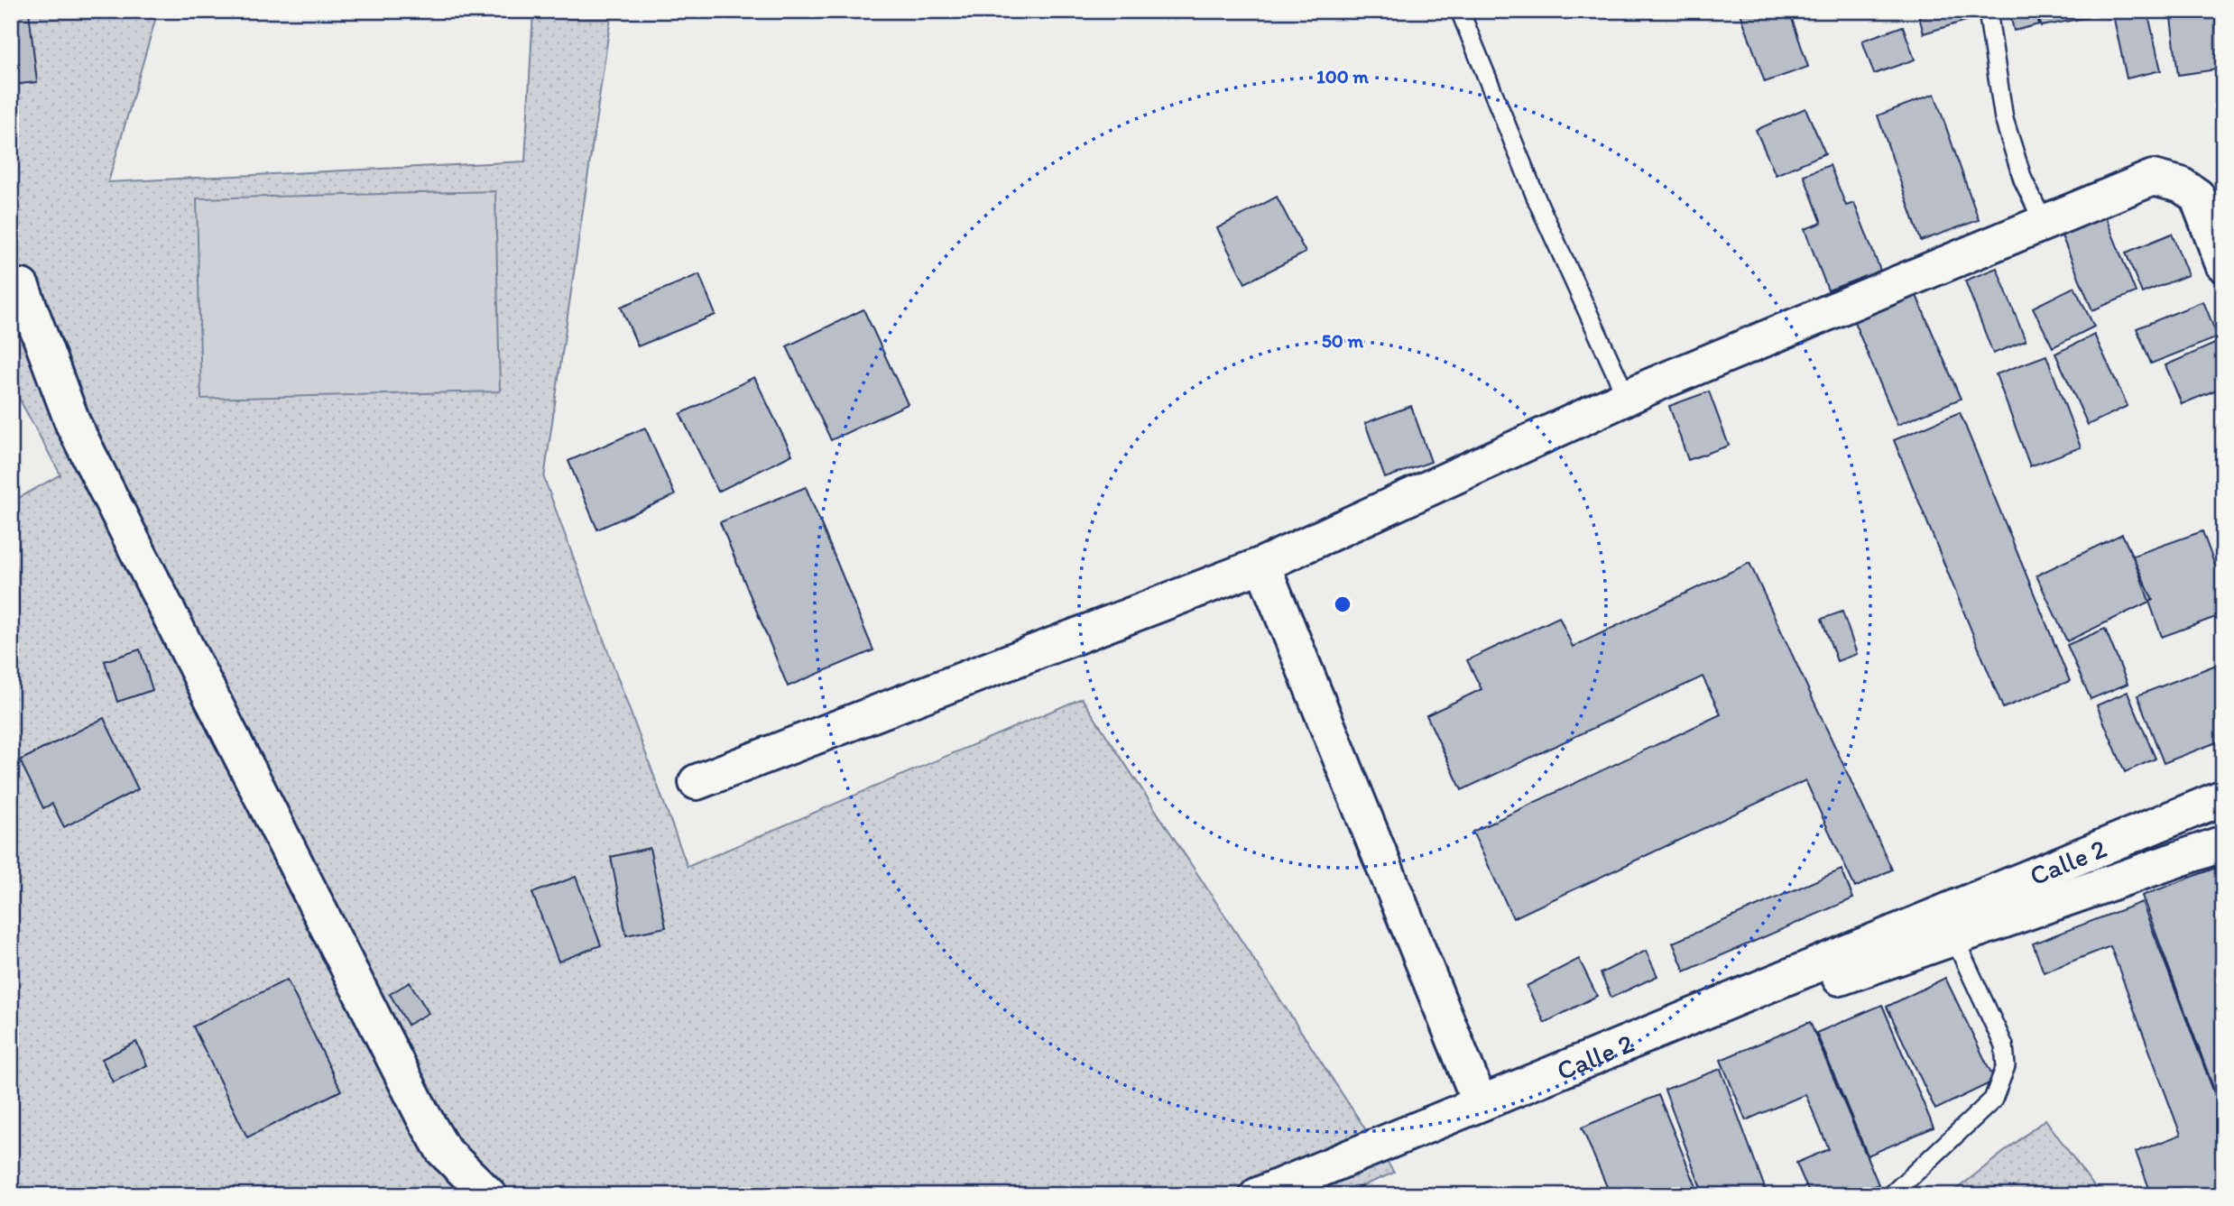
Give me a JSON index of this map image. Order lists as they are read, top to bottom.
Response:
{
  "streets": {
    "street": ["Calle 2"]
  },
  "rings": ["100 m", "50 m"]
}
